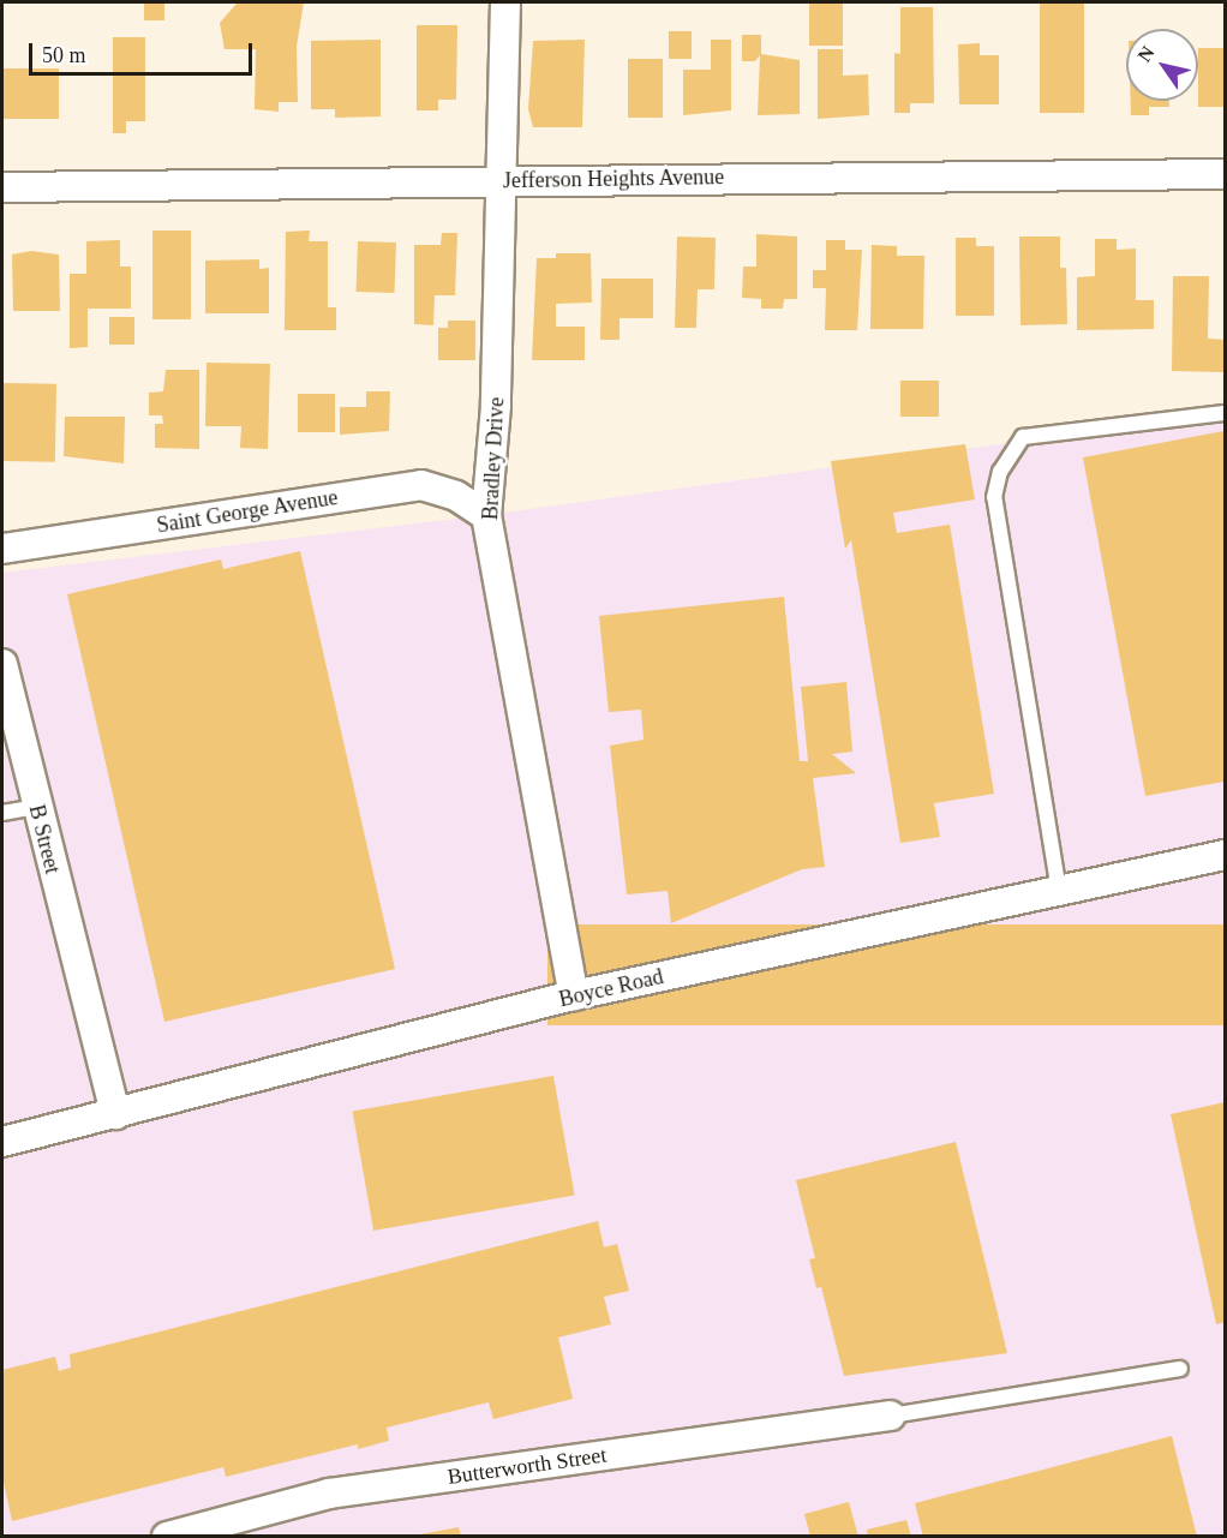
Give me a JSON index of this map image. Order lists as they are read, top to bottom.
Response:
{
  "streets": {
    "street": [
      "Jefferson Heights Avenue",
      "Bradley Drive",
      "Saint George Avenue",
      "B Street",
      "Boyce Road",
      "Butterworth Street"
    ]
  },
  "crossings": [
    ["Jefferson Heights Avenue", "Bradley Drive"],
    ["Bradley Drive", "Saint George Avenue"],
    ["Bradley Drive", "Boyce Road"],
    ["B Street", "Boyce Road"]
  ],
  "scale_bar": "50 m",
  "north": "top left"
}
